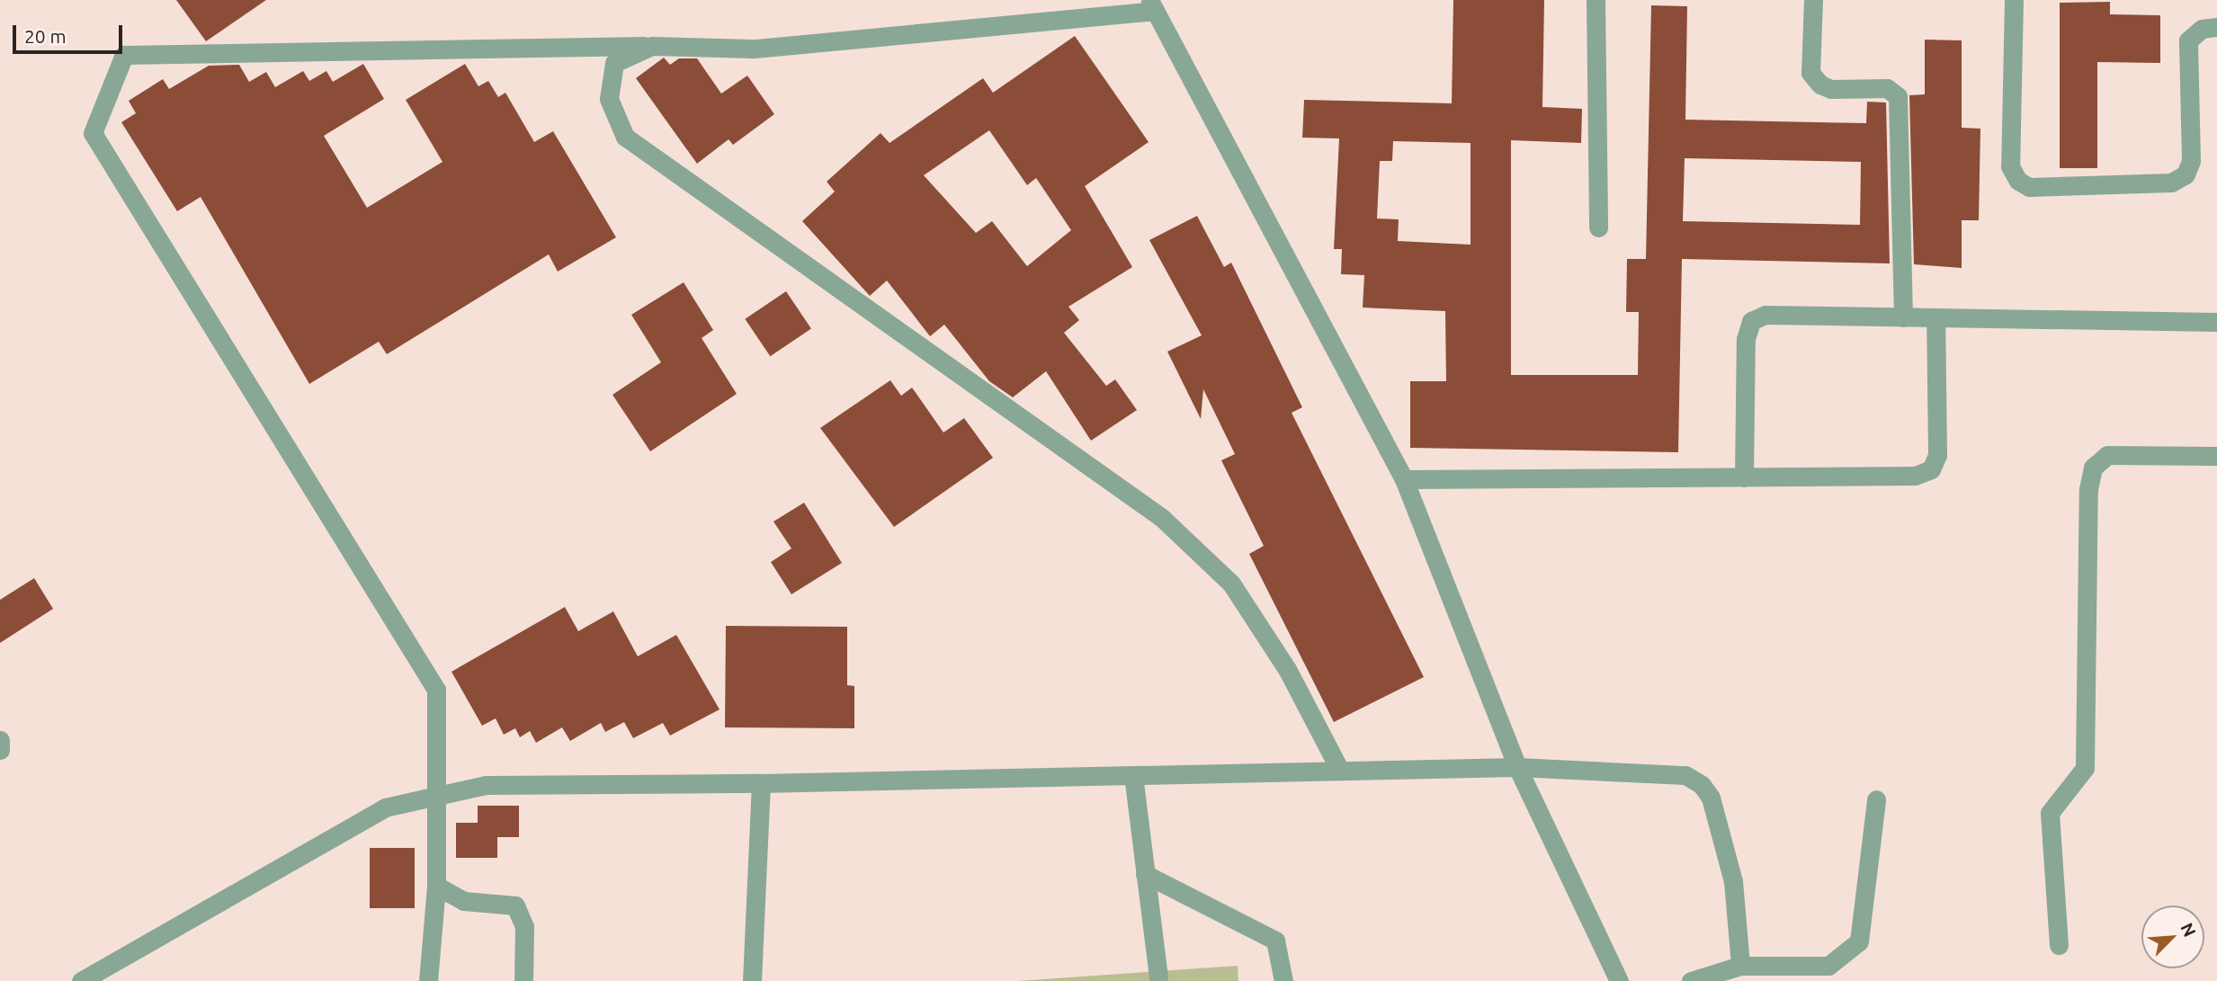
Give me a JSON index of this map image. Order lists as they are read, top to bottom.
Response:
{
  "scale_bar": "20 m",
  "north": "top right"
}
